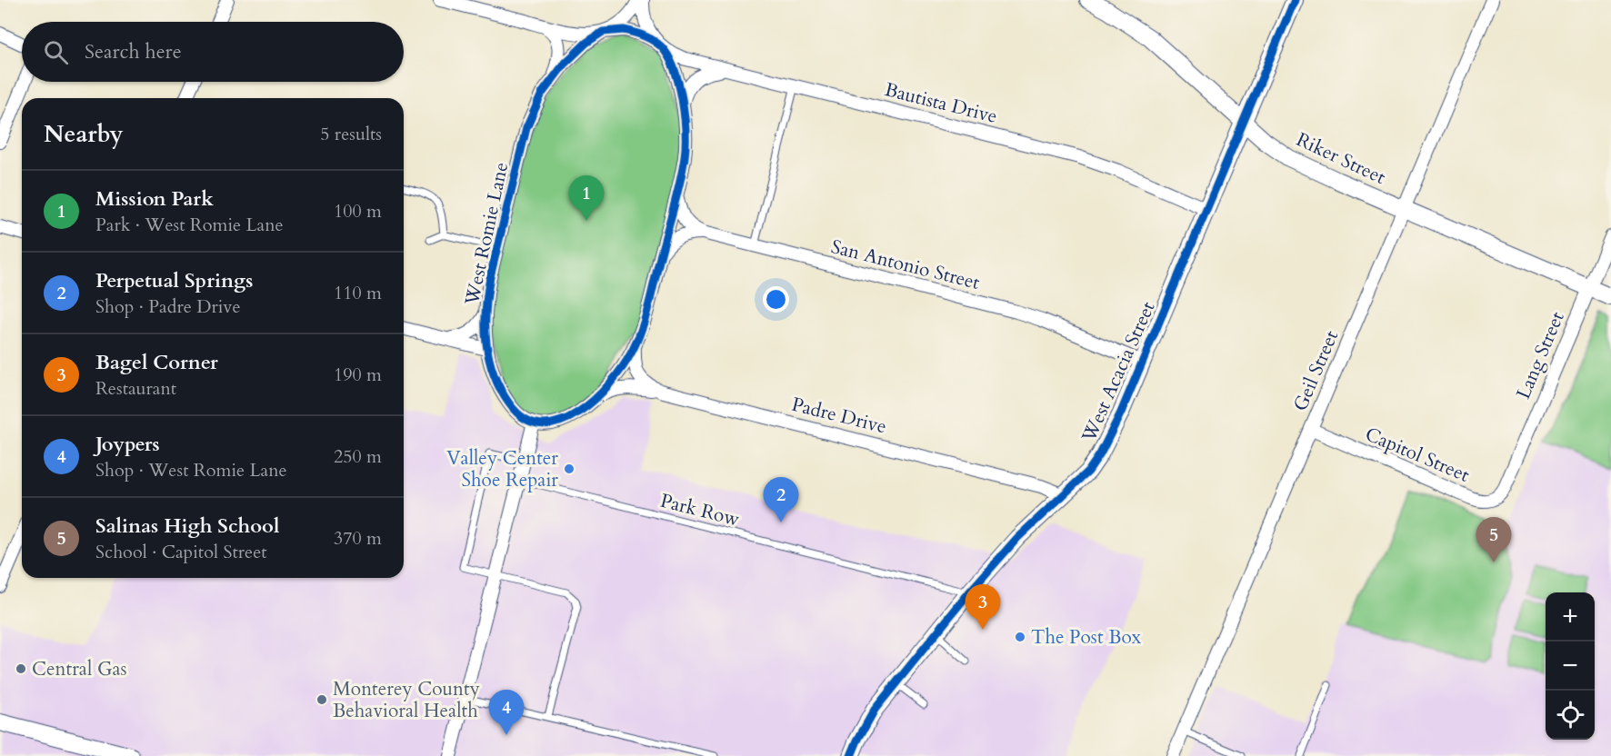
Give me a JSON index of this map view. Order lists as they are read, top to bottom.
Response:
{
  "streets": {
    "street": [
      "Bautista Drive",
      "Riker Street",
      "West Romie Lane",
      "San Antonio Street",
      "Lang Street",
      "Geil Street",
      "West Acacia Street",
      "Padre Drive",
      "Capitol Street"
    ],
    "lane": ["Park Row"]
  },
  "crossings": [
    ["Bautista Drive", "West Acacia Street"],
    ["Riker Street", "Lang Street"],
    ["Riker Street", "Geil Street"],
    ["Riker Street", "West Acacia Street"],
    ["San Antonio Street", "West Acacia Street"],
    ["Lang Street", "Capitol Street"],
    ["Geil Street", "Capitol Street"],
    ["West Acacia Street", "Padre Drive"],
    ["West Acacia Street", "Park Row"]
  ],
  "places": [
    "Valley Center Shoe Repair",
    "The Post Box",
    "Central Gas",
    "Monterey County Behavioral Health"
  ],
  "page": {
    "search": "Search here",
    "heading": ["Nearby", "5 results"],
    "list": [
      {
        "mark": "1",
        "name": "Mission Park",
        "note": "Park · West Romie Lane",
        "value": "100 m"
      },
      {
        "mark": "2",
        "name": "Perpetual Springs",
        "note": "Shop · Padre Drive",
        "value": "110 m"
      },
      {
        "mark": "3",
        "name": "Bagel Corner",
        "note": "Restaurant",
        "value": "190 m"
      },
      {
        "mark": "4",
        "name": "Joypers",
        "note": "Shop · West Romie Lane",
        "value": "250 m"
      },
      {
        "mark": "5",
        "name": "Salinas High School",
        "note": "School · Capitol Street",
        "value": "370 m"
      }
    ],
    "pins": [
      "1",
      "2",
      "5",
      "3",
      "4"
    ],
    "map_buttons": ["+", "−"]
  }
}
